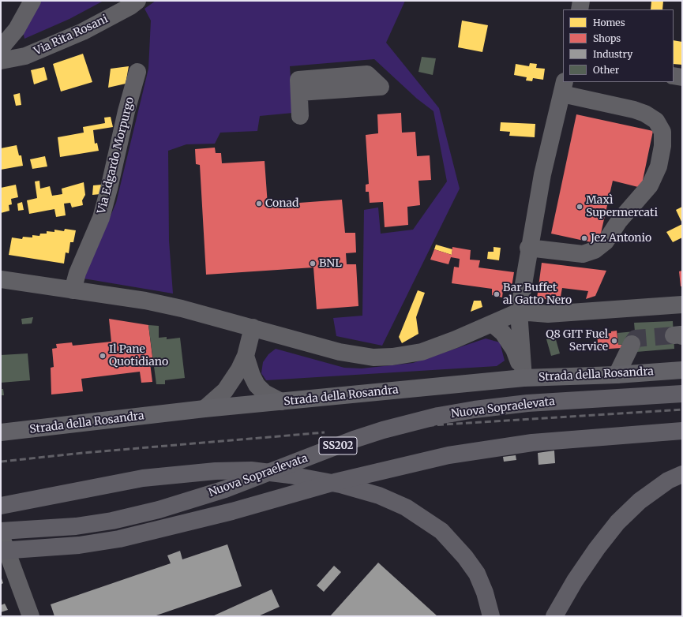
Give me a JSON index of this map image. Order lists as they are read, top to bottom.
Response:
{
  "streets": {
    "highway": ["Nuova Sopraelevata", "SS202"],
    "main road": ["Strada della Rosandra"],
    "street": ["Via Rita Rosani", "Via Edgardo Morpurgo"]
  },
  "places": [
    "Conad",
    "Maxì Supermercati",
    "Jez Antonio",
    "BNL",
    "Bar Buffet al Gatto Nero",
    "Q8 GIT Fuel Service",
    "Il Pane Quotidiano"
  ],
  "legend": [
    "Homes",
    "Shops",
    "Industry",
    "Other"
  ]
}
